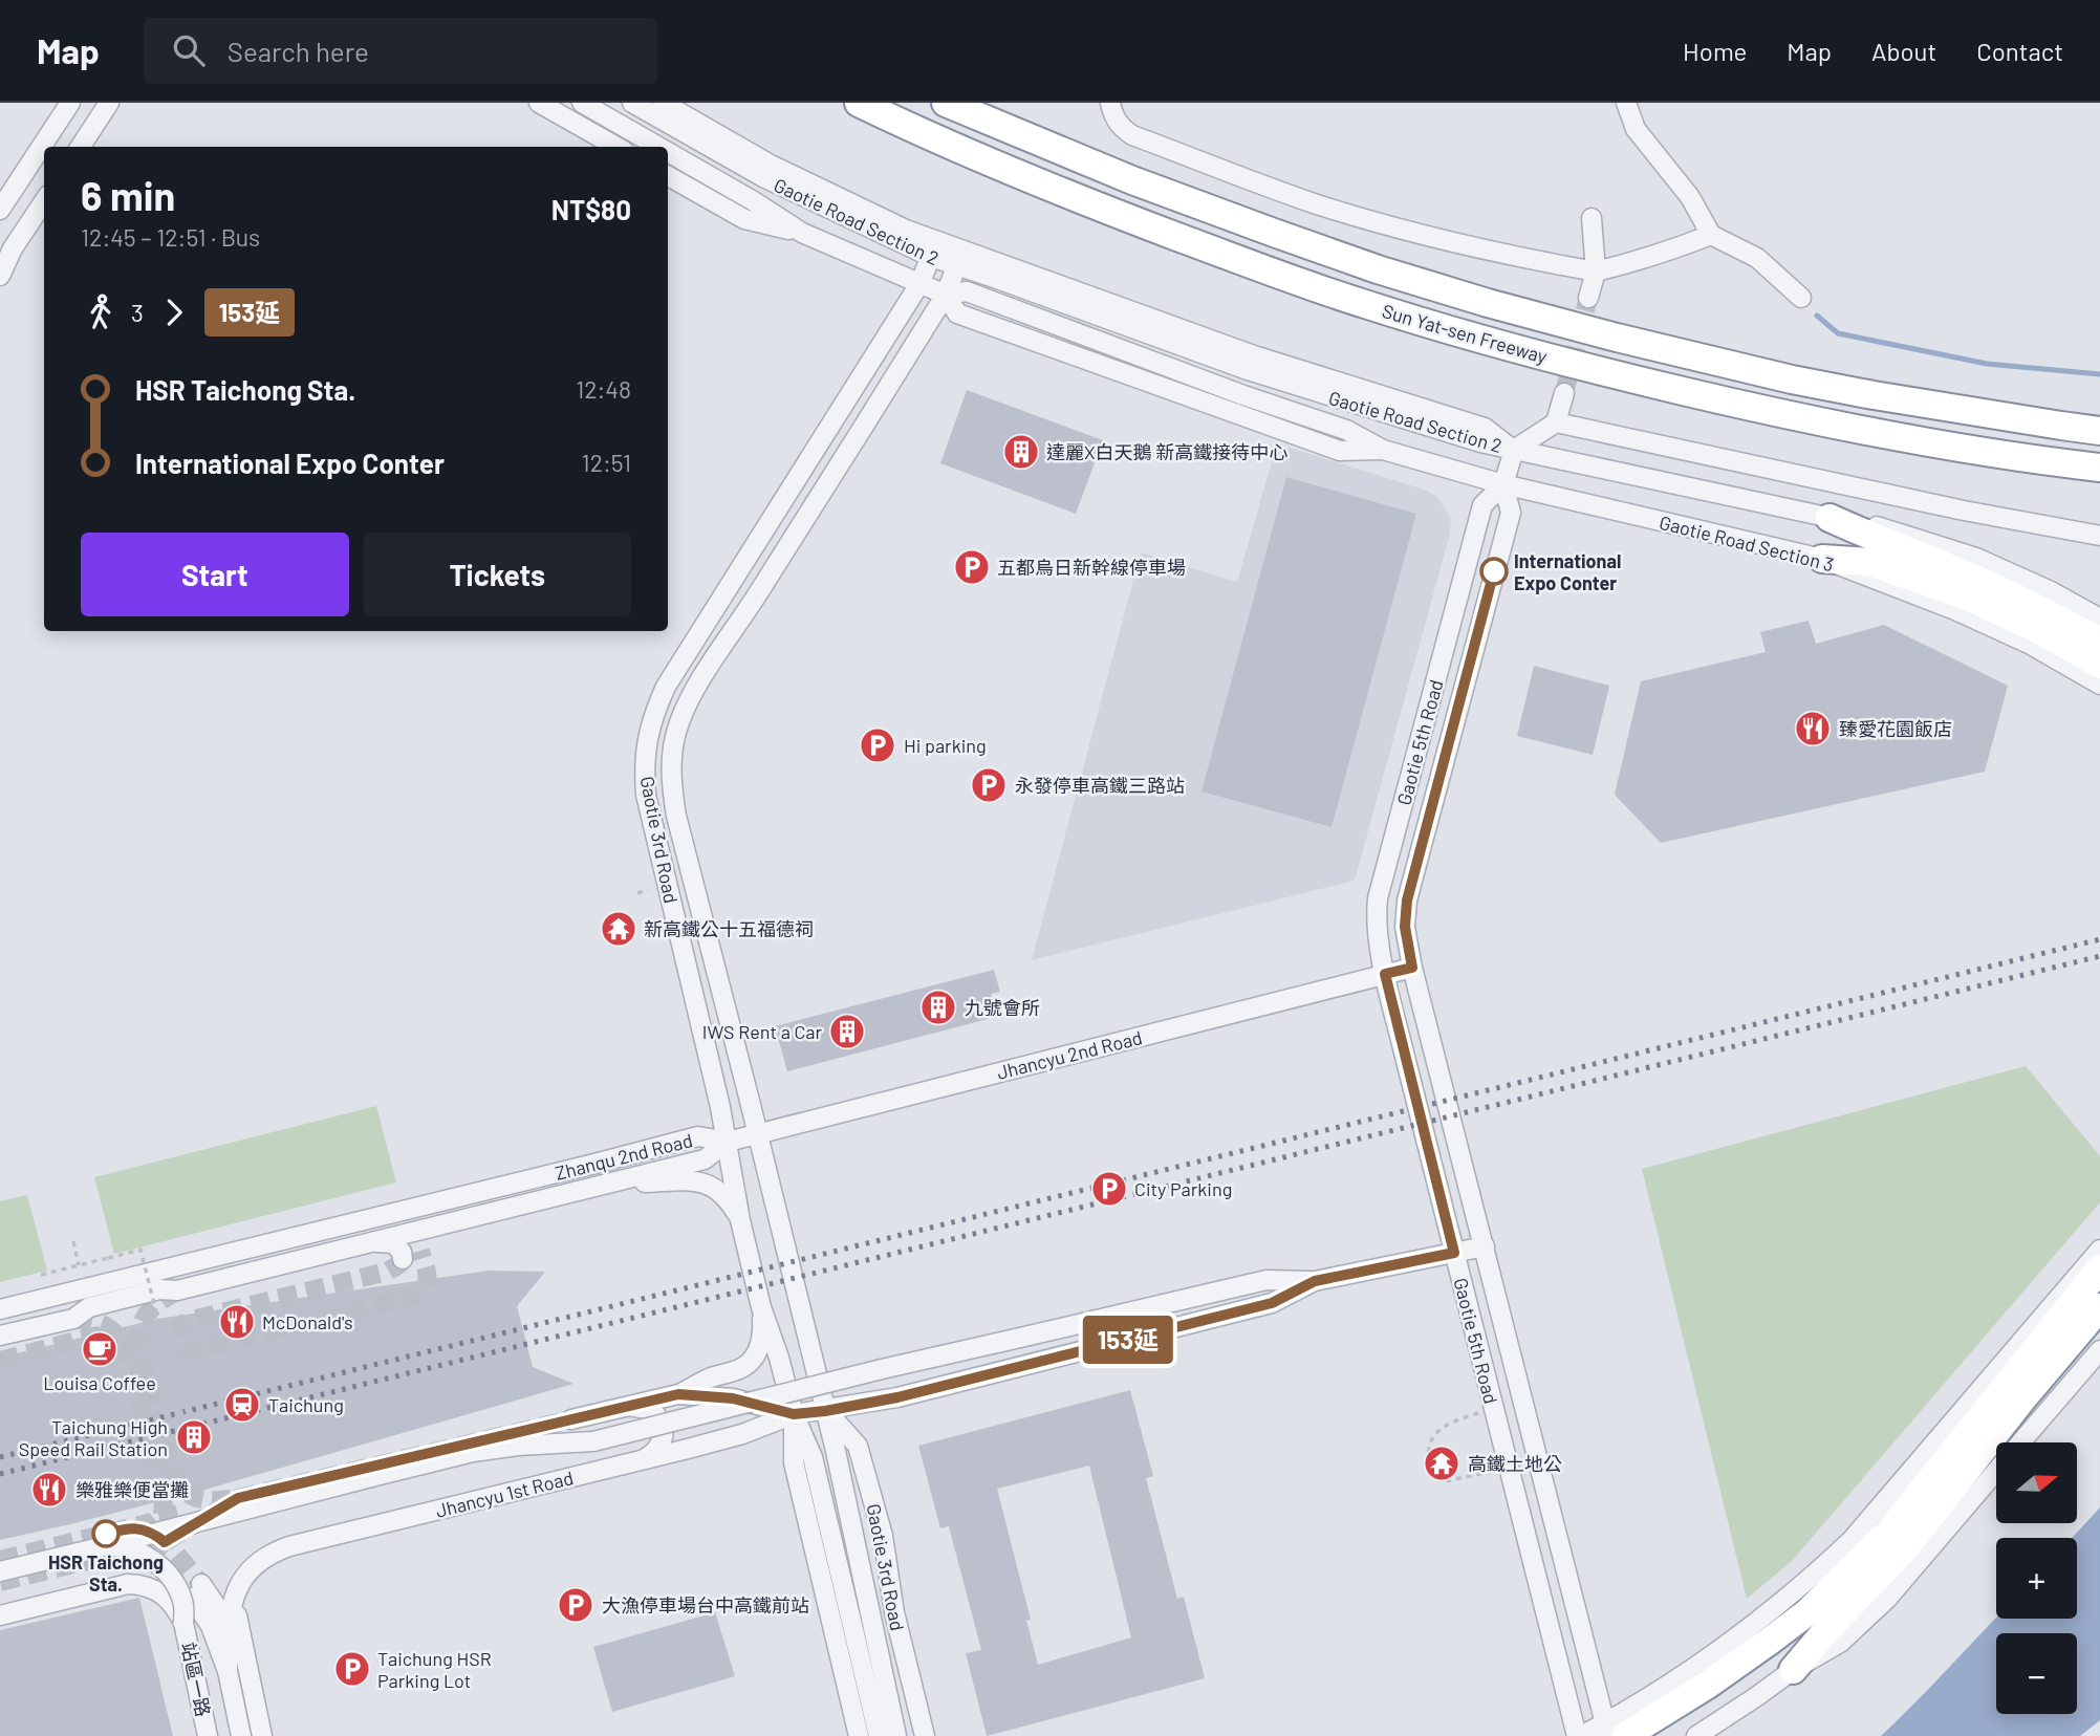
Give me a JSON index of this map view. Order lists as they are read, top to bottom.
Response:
{
  "streets": {
    "highway": ["Sun Yat-sen Freeway"],
    "street": [
      "Gaotie Road Section 2",
      "Gaotie Road Section 3",
      "Gaotie 5th Road",
      "Gaotie 3rd Road",
      "Jhancyu 2nd Road",
      "Zhanqu 2nd Road",
      "Jhancyu 1st Road",
      "站區一路"
    ]
  },
  "crossings": [
    ["Gaotie Road Section 2", "Gaotie Road Section 3"],
    ["Gaotie Road Section 2", "Gaotie 5th Road"],
    ["Gaotie Road Section 2", "Gaotie 3rd Road"],
    ["Gaotie Road Section 3", "Gaotie 5th Road"],
    ["Gaotie 5th Road", "Jhancyu 2nd Road"],
    ["Gaotie 5th Road", "Jhancyu 1st Road"],
    ["Gaotie 3rd Road", "Jhancyu 2nd Road"],
    ["Gaotie 3rd Road", "Zhanqu 2nd Road"],
    ["Gaotie 3rd Road", "Jhancyu 1st Road"],
    ["Jhancyu 2nd Road", "Zhanqu 2nd Road"],
    ["Jhancyu 1st Road", "站區一路"]
  ],
  "places": {
    "building": [
      "達麗X白天鵝 新高鐵接待中心",
      "九號會所",
      "IWS Rent a Car",
      "Taichung High Speed Rail Station"
    ],
    "parking": [
      "五都烏日新幹線停車場",
      "Hi parking",
      "永發停車高鐵三路站",
      "City Parking",
      "大漁停車場台中高鐵前站",
      "Taichung HSR Parking Lot"
    ],
    "other": ["International Expo Conter", "HSR Taichong Sta."],
    "restaurant": ["臻愛花園飯店", "McDonald's", "樂雅樂便當攤"],
    "temple": ["新高鐵公十五福德祠", "高鐵土地公"],
    "cafe": ["Louisa Coffee"],
    "station": ["Taichung"]
  },
  "lines": ["bus line 153延"],
  "north": "right",
  "page": {
    "header": "Map",
    "search": "Search here",
    "nav": [
      "Home",
      "Map",
      "About",
      "Contact"
    ],
    "on_map": "153延",
    "heading": ["6 min", "12:45 – 12:51 · Bus", "NT$80"],
    "legs": ["3", "153延"],
    "list": [
      {
        "name": "HSR Taichong Sta.",
        "value": "12:48"
      },
      {
        "name": "International Expo Conter",
        "value": "12:51"
      }
    ],
    "buttons": ["Start", "Tickets"],
    "map_buttons": ["+", "−"]
  }
}
